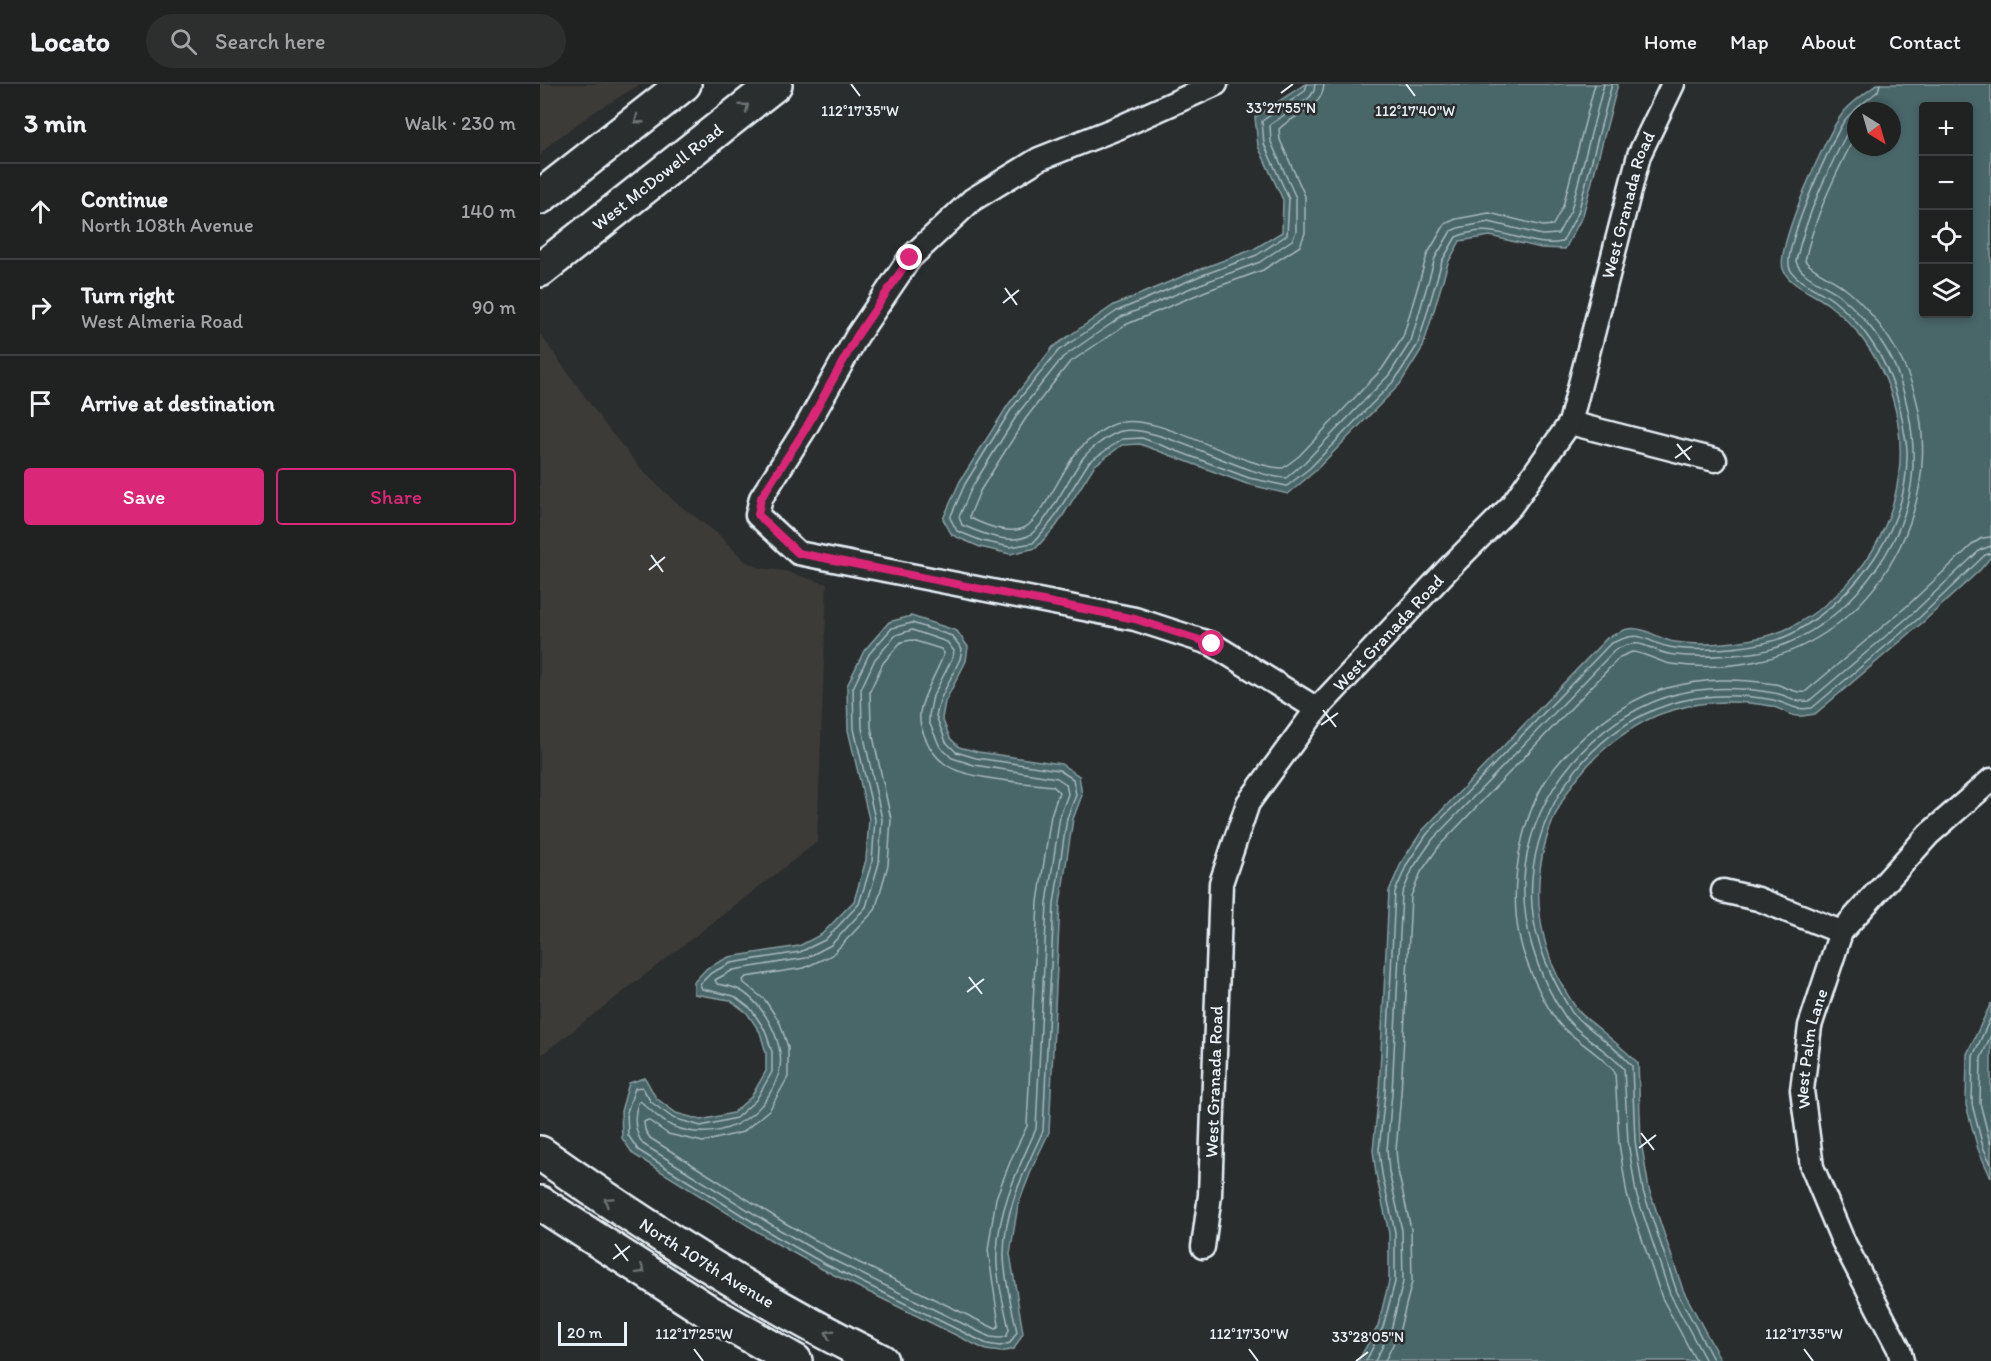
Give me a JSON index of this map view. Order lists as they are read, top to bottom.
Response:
{
  "streets": {
    "main road": ["West McDowell Road", "North 107th Avenue"],
    "street": ["West Granada Road", "West Palm Lane"]
  },
  "scale_bar": "20 m",
  "north": "bottom right",
  "page": {
    "header": "Locato",
    "search": "Search here",
    "nav": [
      "Home",
      "Map",
      "About",
      "Contact"
    ],
    "heading": ["3 min", "Walk · 230 m"],
    "map_buttons": ["+", "−"],
    "list": [
      ["Continue", "North 108th Avenue", "140 m"],
      ["Turn right", "West Almeria Road", "90 m"],
      "Arrive at destination"
    ],
    "buttons": ["Save", "Share"],
    "scale": "20 m"
  },
  "coordinates": [
    "33°27'55\"N",
    "112°17'35\"W",
    "112°17'40\"W",
    "112°17'25\"W",
    "112°17'30\"W",
    "33°28'05\"N"
  ]
}
